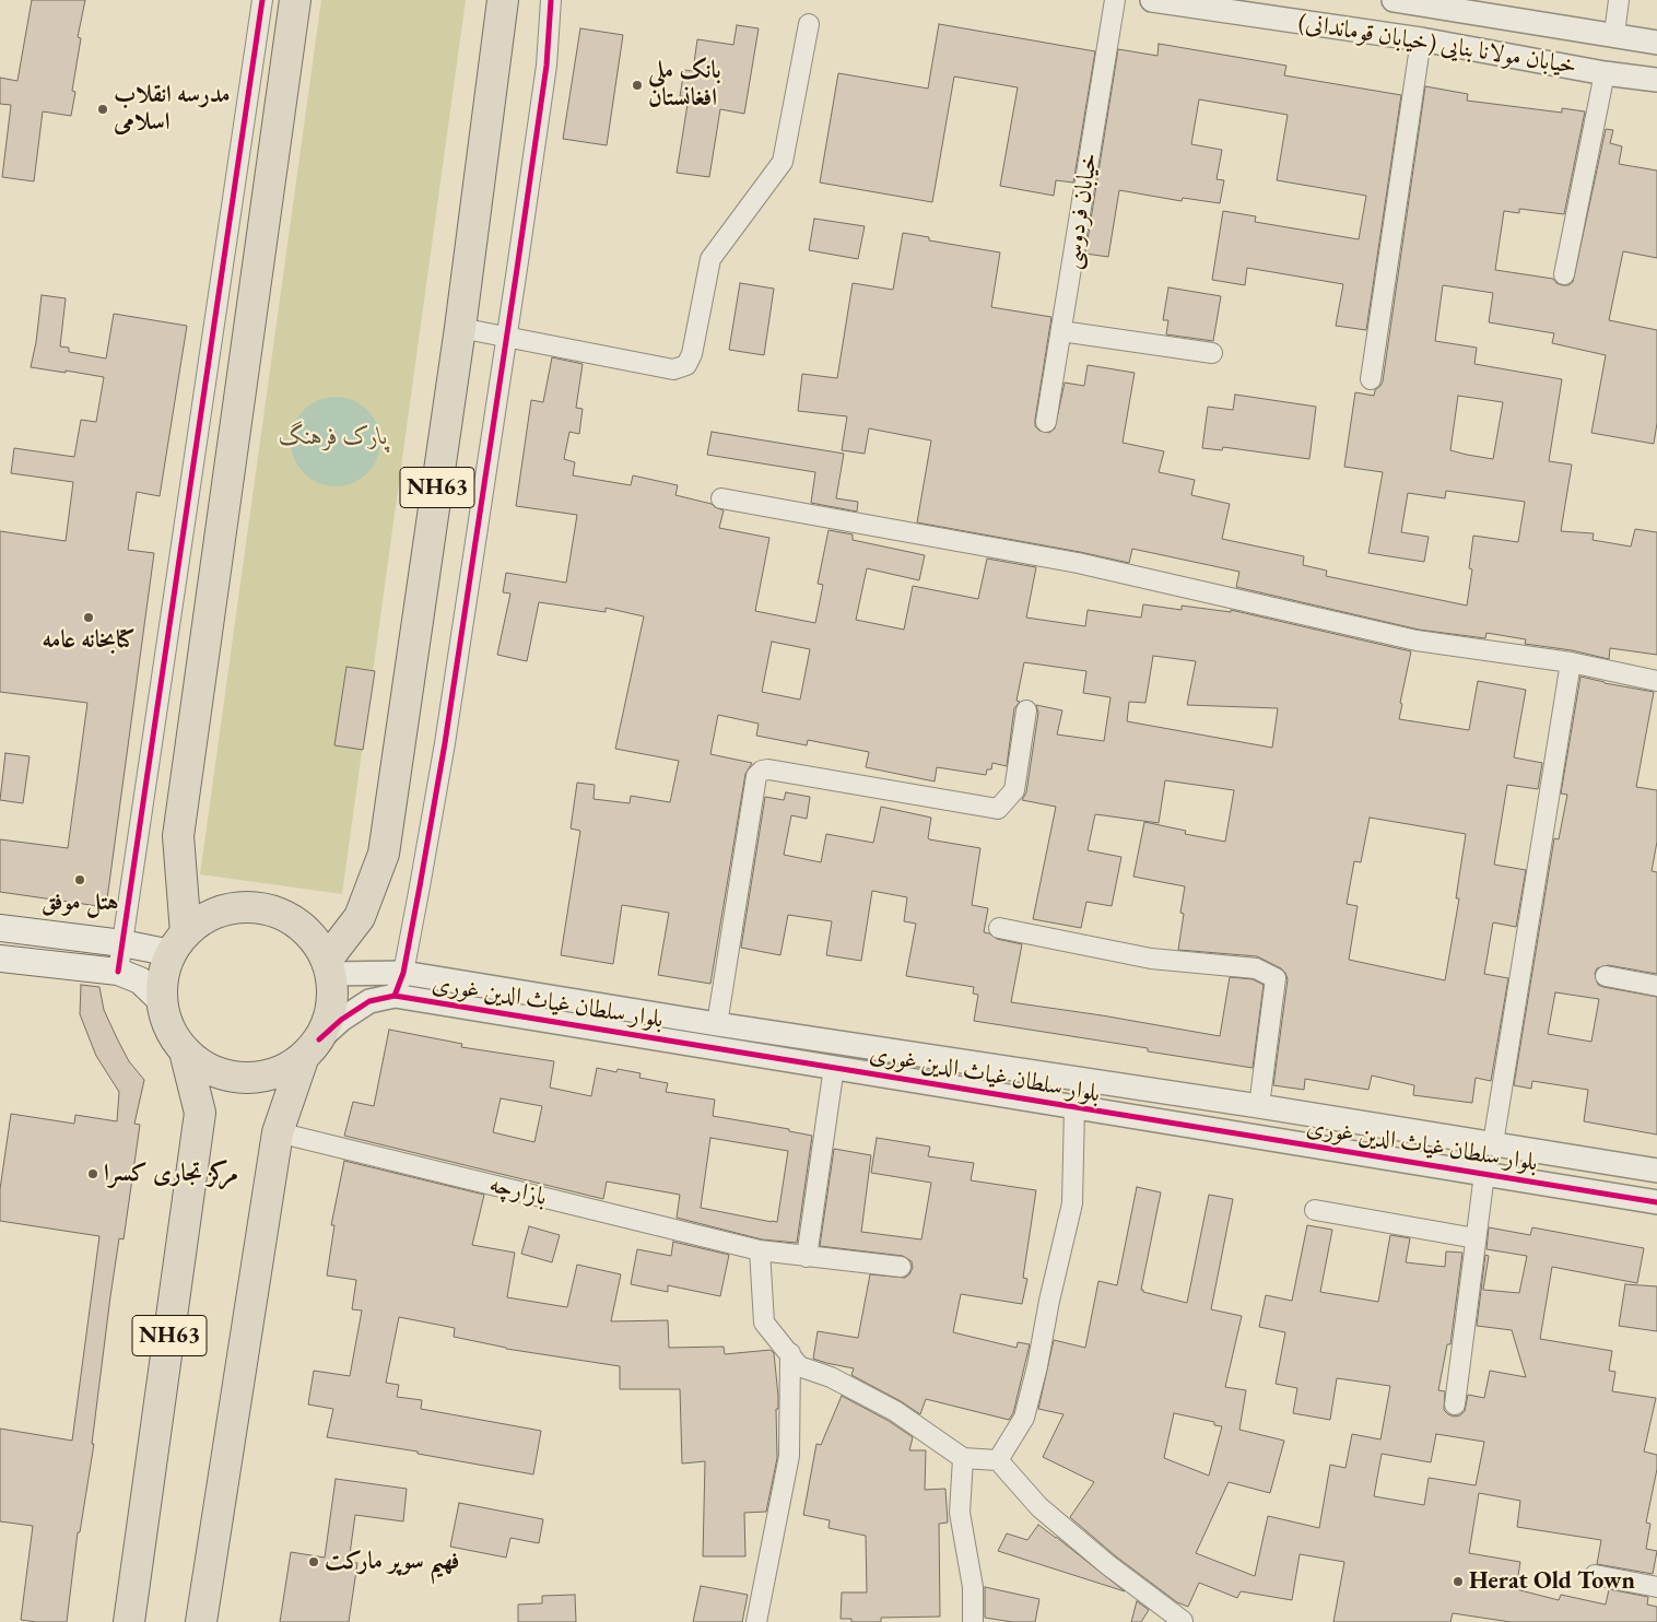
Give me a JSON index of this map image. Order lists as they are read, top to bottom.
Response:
{
  "streets": {
    "highway": ["NH63"],
    "street": [
      "خیابان مولانا بنایی (خیابان قوماندانی)",
      "خیابان فردوسی",
      "بلوار سلطان غیاث الدین غوری",
      "بازارچه"
    ]
  },
  "crossings": [
    ["NH63", "بلوار سلطان غیاث الدین غوری"],
    ["NH63", "بازارچه"]
  ],
  "parks": ["پارک فرهنگ"],
  "places": [
    "بانک ملی افغانستان",
    "مدرسه انقلاب اسلامی",
    "کتابخانه عامه",
    "هتل موفق",
    "مرکز تجاری کسرا",
    "فهیم سوپر مارکت",
    "Herat Old Town"
  ]
}
